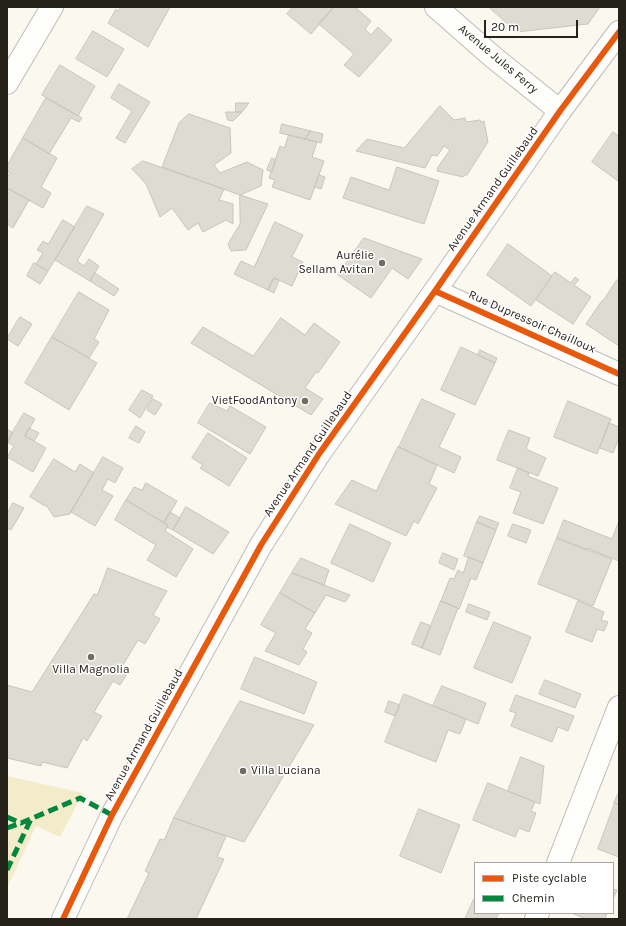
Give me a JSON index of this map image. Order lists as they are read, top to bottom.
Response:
{
  "streets": {
    "street": ["Avenue Jules Ferry", "Avenue Armand Guillebaud", "Rue Dupressoir Chailloux"]
  },
  "crossings": [
    ["Avenue Jules Ferry", "Avenue Armand Guillebaud"],
    ["Avenue Armand Guillebaud", "Rue Dupressoir Chailloux"]
  ],
  "places": [
    "Aurélie Sellam Avitan",
    "VietFoodAntony",
    "Villa Magnolia",
    "Villa Luciana"
  ],
  "legend": ["Piste cyclable", "Chemin"],
  "scale_bar": "20 m"
}
